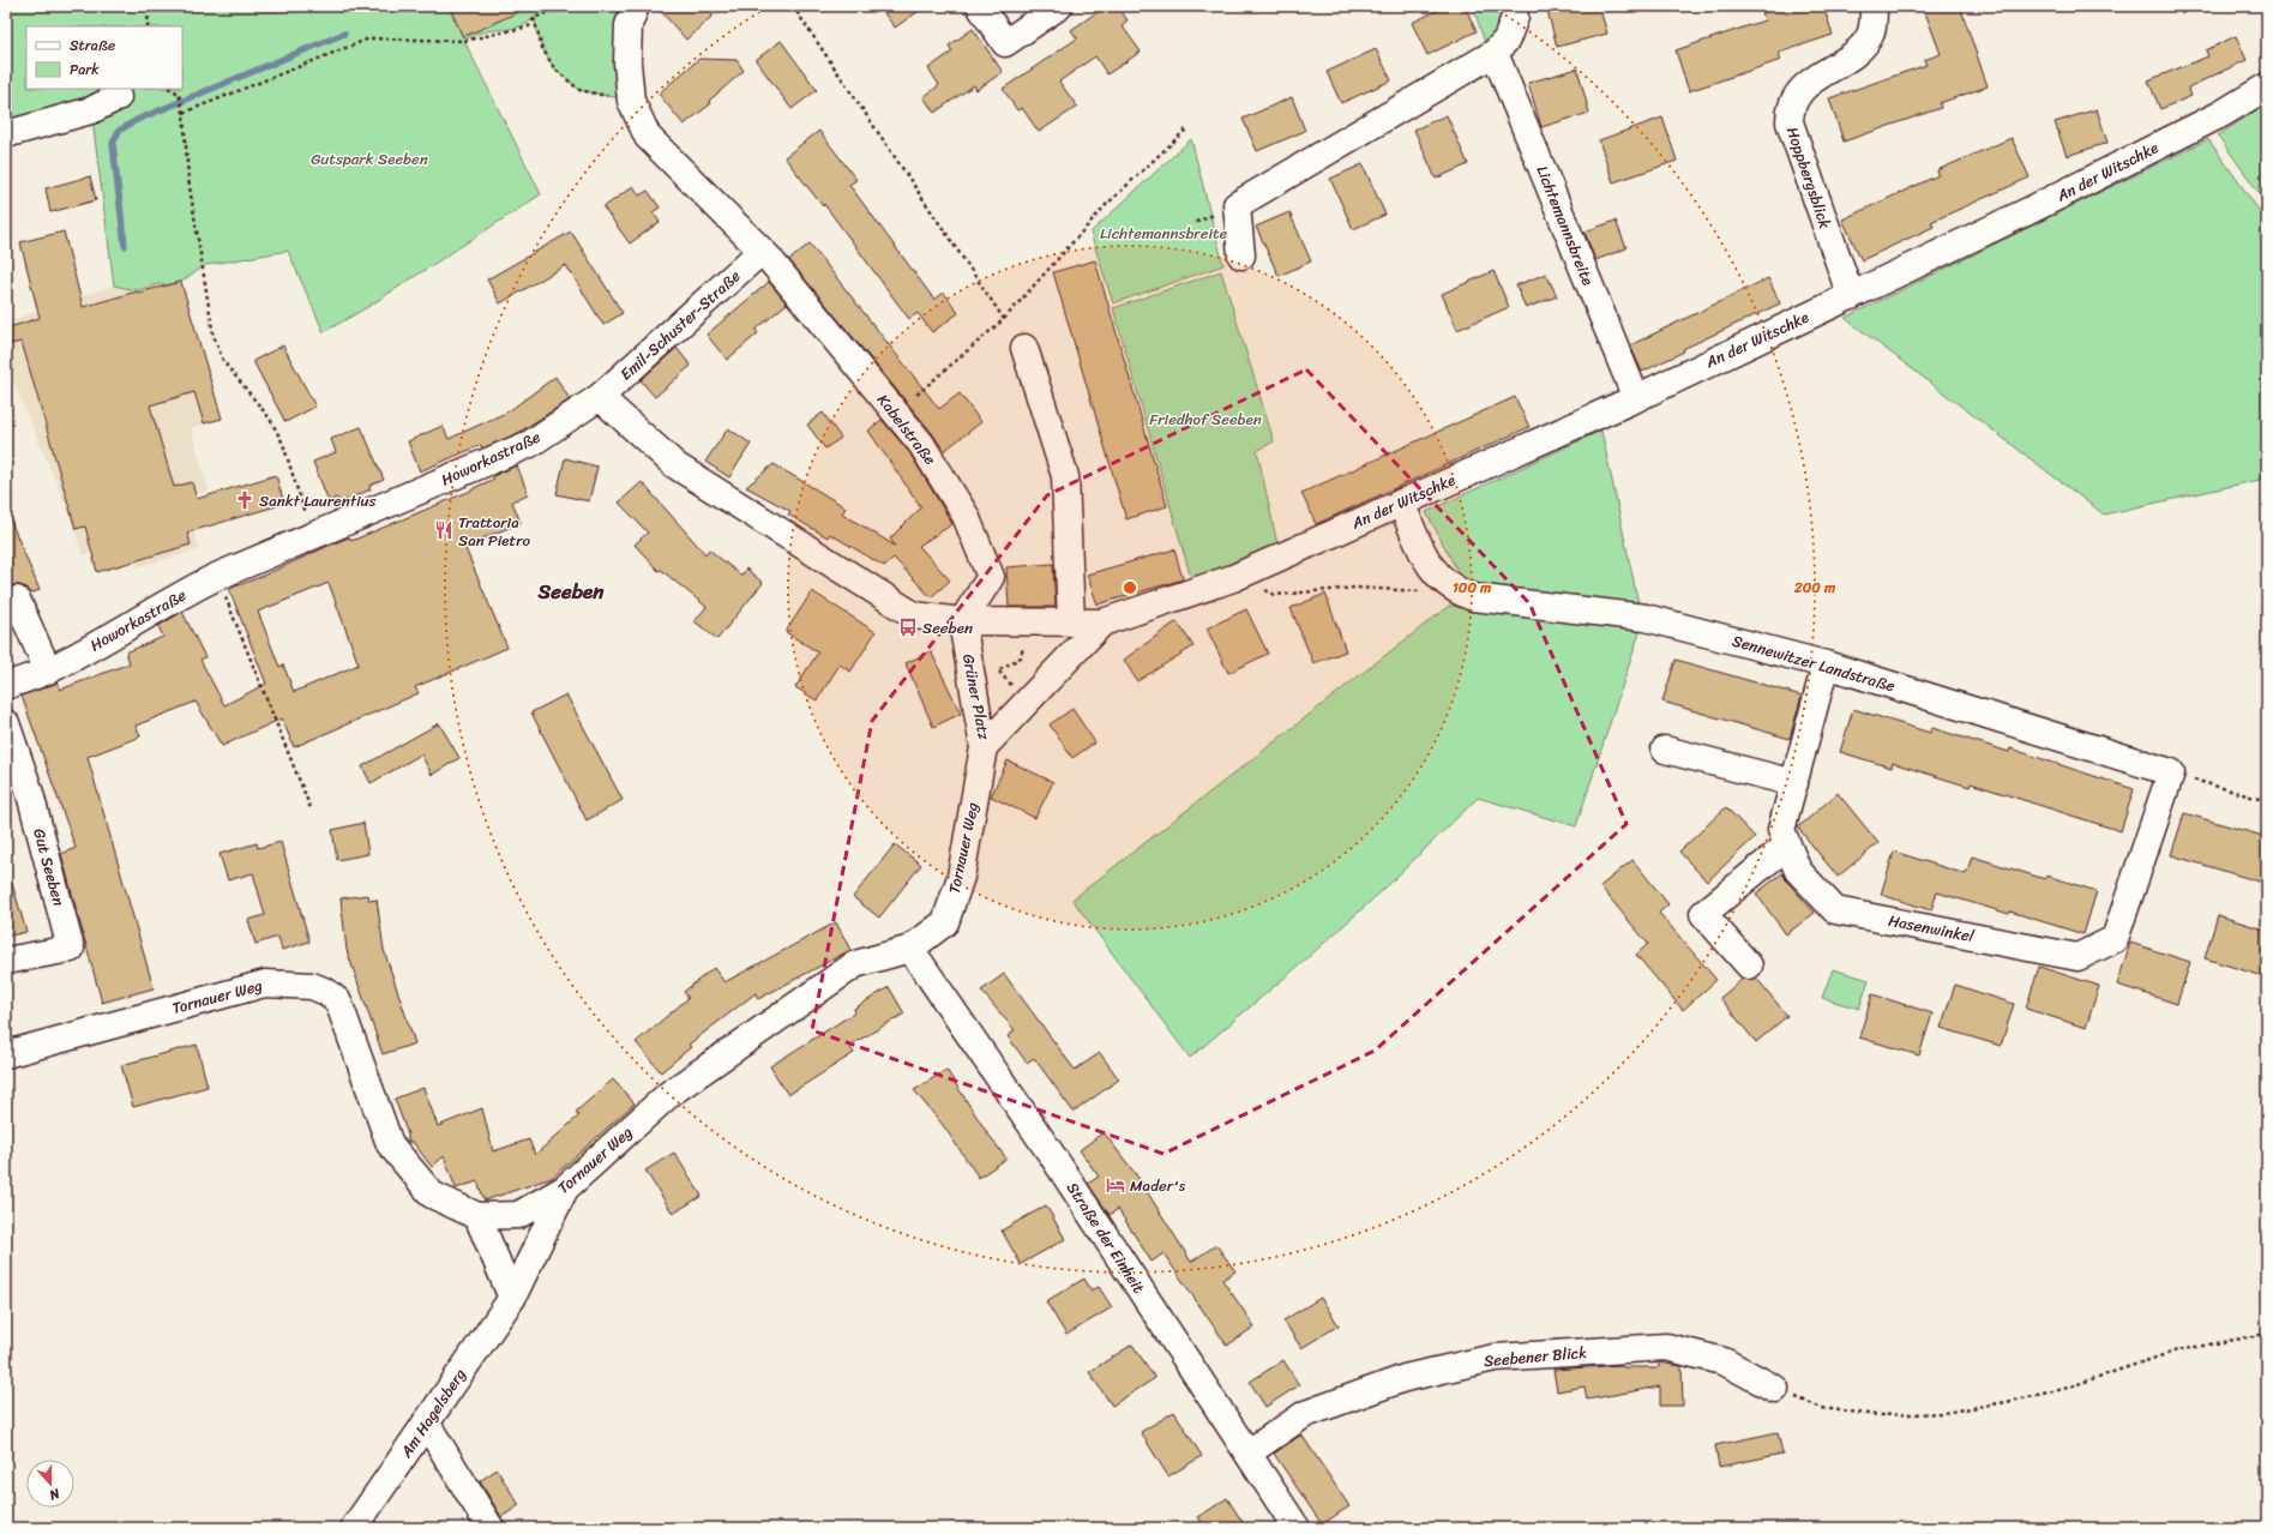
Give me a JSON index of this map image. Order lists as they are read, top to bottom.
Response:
{
  "streets": {
    "street": [
      "An der Witschke",
      "Hoppbergsblick",
      "Lichtemannsbreite",
      "Emil-Schuster-Straße",
      "Kabelstraße",
      "Howorkastraße",
      "Sennewitzer Landstraße",
      "Grüner Platz",
      "Tornauer Weg",
      "Gut Seeben",
      "Hasenwinkel",
      "Straße der Einheit",
      "Seebener Blick",
      "Am Hagelsberg"
    ]
  },
  "crossings": [
    ["An der Witschke", "Hoppbergsblick"],
    ["An der Witschke", "Lichtemannsbreite"],
    ["An der Witschke", "Sennewitzer Landstraße"],
    ["An der Witschke", "Grüner Platz"],
    ["Emil-Schuster-Straße", "Kabelstraße"],
    ["Emil-Schuster-Straße", "Howorkastraße"],
    ["Kabelstraße", "Grüner Platz"],
    ["Sennewitzer Landstraße", "Hasenwinkel"],
    ["Grüner Platz", "Tornauer Weg"],
    ["Tornauer Weg", "Straße der Einheit"],
    ["Tornauer Weg", "Am Hagelsberg"],
    ["Straße der Einheit", "Seebener Blick"]
  ],
  "districts": ["Seeben"],
  "parks": ["Gutspark Seeben", "Lichtemannsbreite", "Friedhof Seeben"],
  "places": {
    "church": ["Sankt Laurentius"],
    "restaurant": ["Trattoria San Pietro"],
    "bus stop": ["Seeben"],
    "hotel": ["Mader's"]
  },
  "legend": ["Straße", "Park"],
  "north": "bottom",
  "rings": ["100 m", "200 m"]
}
